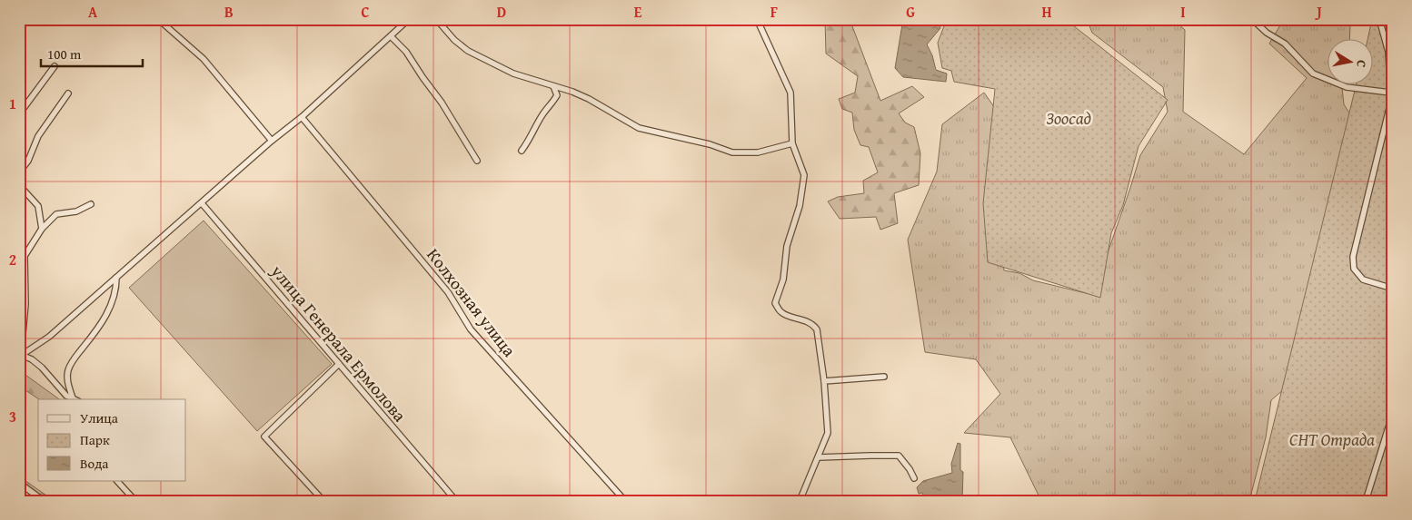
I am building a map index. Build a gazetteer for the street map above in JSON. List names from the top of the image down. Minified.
{"streets":{"street":["Колхозная улица","улица Генерала Ермолова"]},"parks":["Зоосад","СНТ Отрада"],"legend":["Улица","Парк","Вода"],"scale_bar":"100 m","north":"right","grid":{"columns":["A","B","C","D","E","F","G","H","I","J"],"rows":["1","2","3"]}}
